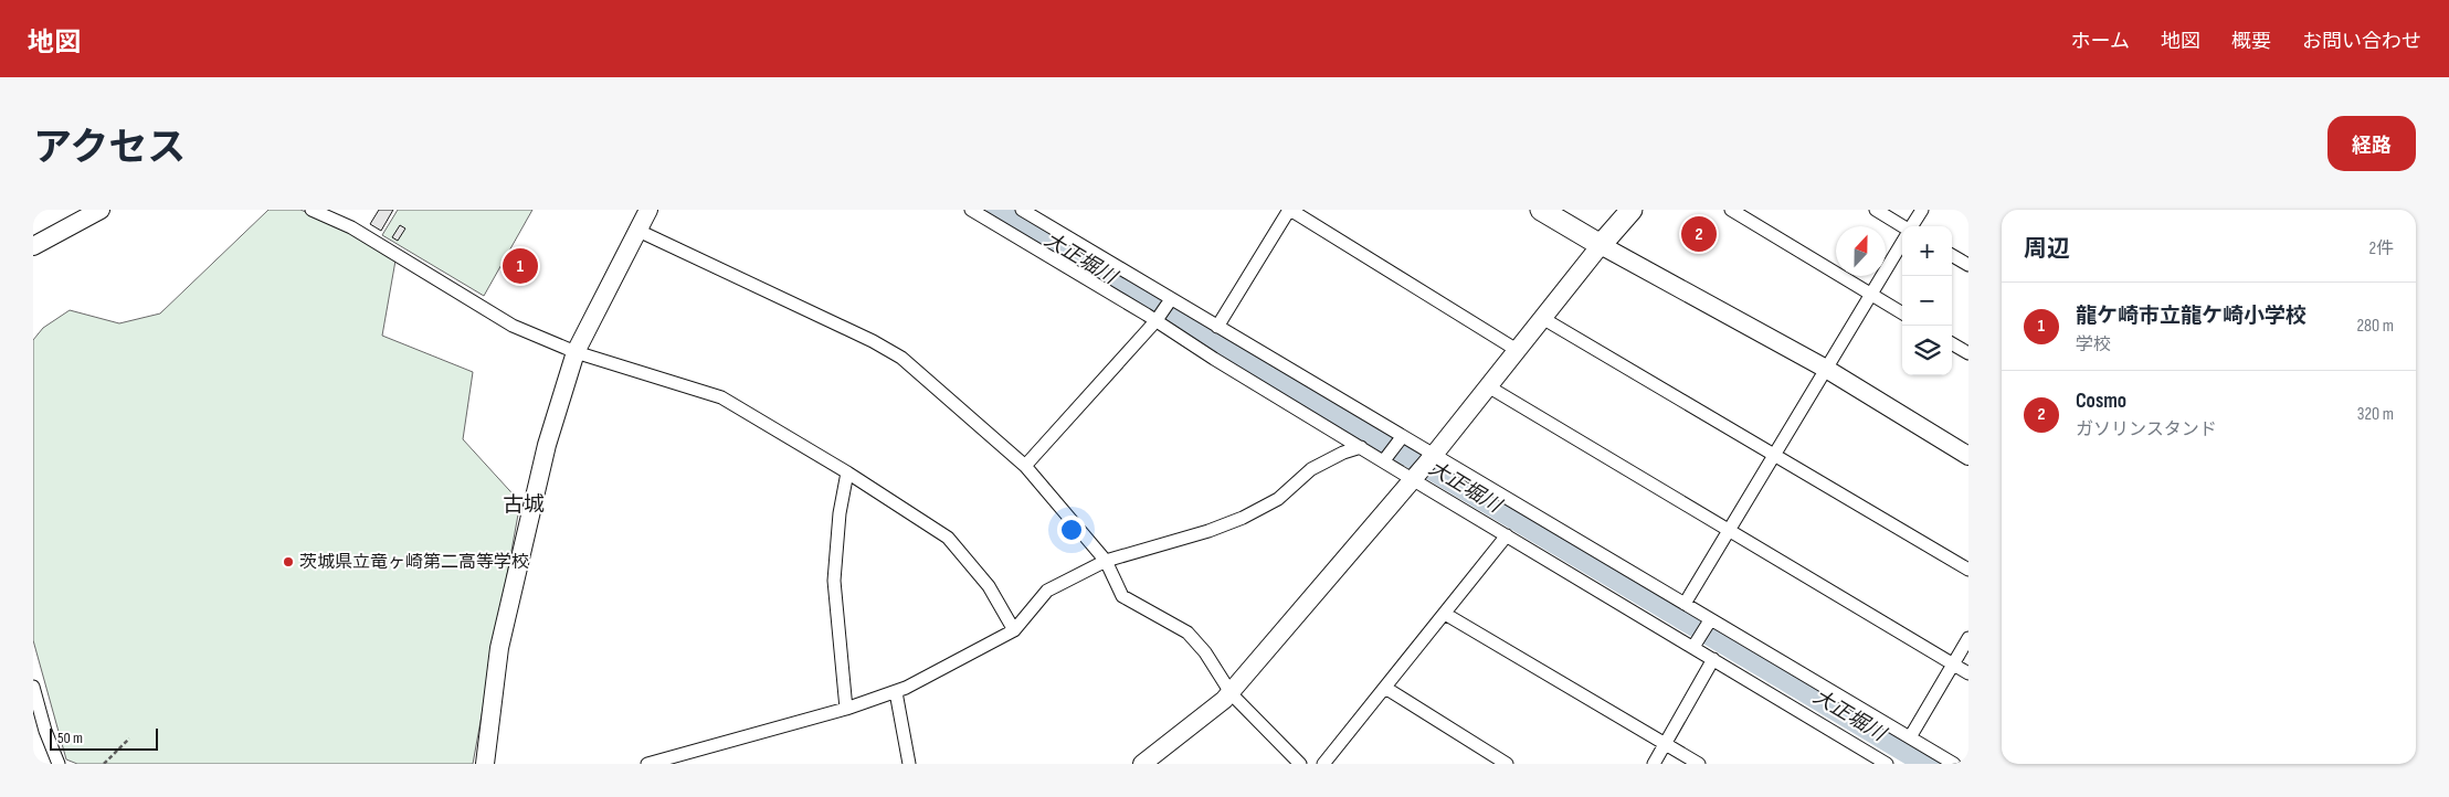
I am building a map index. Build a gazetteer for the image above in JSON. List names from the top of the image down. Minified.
{"districts":["古城"],"water":["大正堀川"],"places":["茨城県立竜ヶ崎第二高等学校"],"scale_bar":"50 m","north":"top","page":{"header":"地図","nav":["ホーム","地図","概要","お問い合わせ"],"title":"アクセス","buttons":"経路","heading":["周辺","2件"],"pins":["2","1"],"map_buttons":["+","−"],"list":[{"mark":"1","name":"龍ケ崎市立龍ケ崎小学校","note":"学校","value":"280 m"},{"mark":"2","name":"Cosmo","note":"ガソリンスタンド","value":"320 m"}],"scale":"50 m"}}
